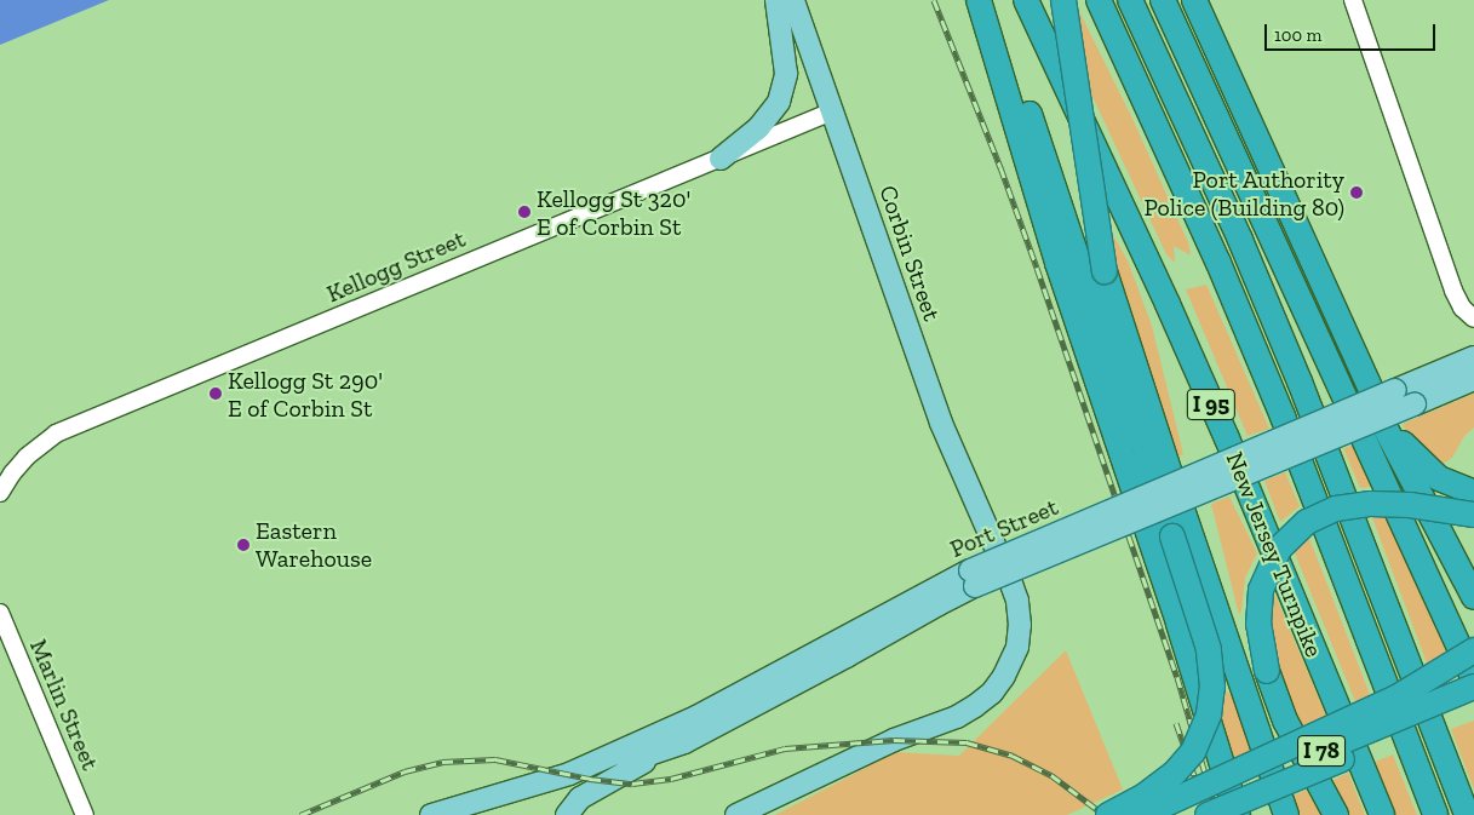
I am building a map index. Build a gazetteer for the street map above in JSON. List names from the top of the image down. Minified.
{"streets":{"highway":["I 95","New Jersey Turnpike","I 78"],"main road":["Corbin Street","Port Street"],"street":["Kellogg Street","Marlin Street"]},"crossings":[["Corbin Street","Kellogg Street"]],"places":["Port Authority Police (Building 80)","Kellogg St 320' E of Corbin St","Kellogg St 290' E of Corbin St","Eastern Warehouse"],"scale_bar":"100 m"}
